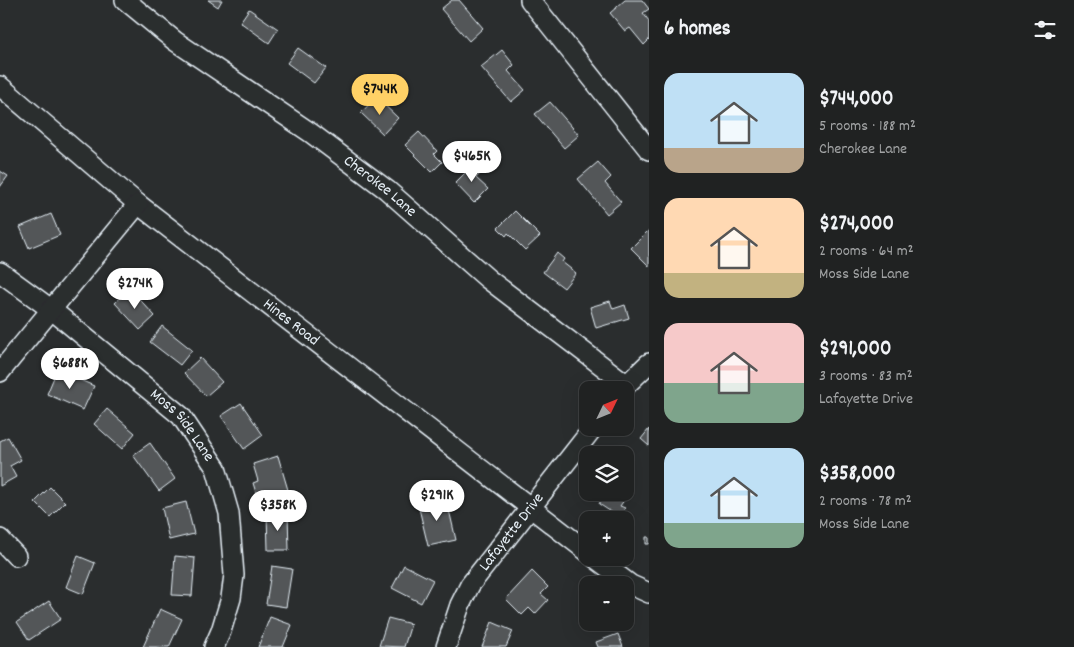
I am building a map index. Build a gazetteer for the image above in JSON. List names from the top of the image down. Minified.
{"streets":{"street":["Cherokee Lane","Hines Road","Moss Side Lane","Lafayette Drive"]},"crossings":[["Hines Road","Lafayette Drive"]],"north":"top right","page":{"heading":"6 homes","list":[{"name":"$744,000","note":"5 rooms · 188 m² · Cherokee Lane"},{"name":"$274,000","note":"2 rooms · 64 m² · Moss Side Lane"},{"name":"$291,000","note":"3 rooms · 83 m² · Lafayette Drive"},{"name":"$358,000","note":"2 rooms · 78 m² · Moss Side Lane"}],"price":["$744K","$465K","$274K","$688K","$291K","$358K"],"map_buttons":["+","−"]}}
